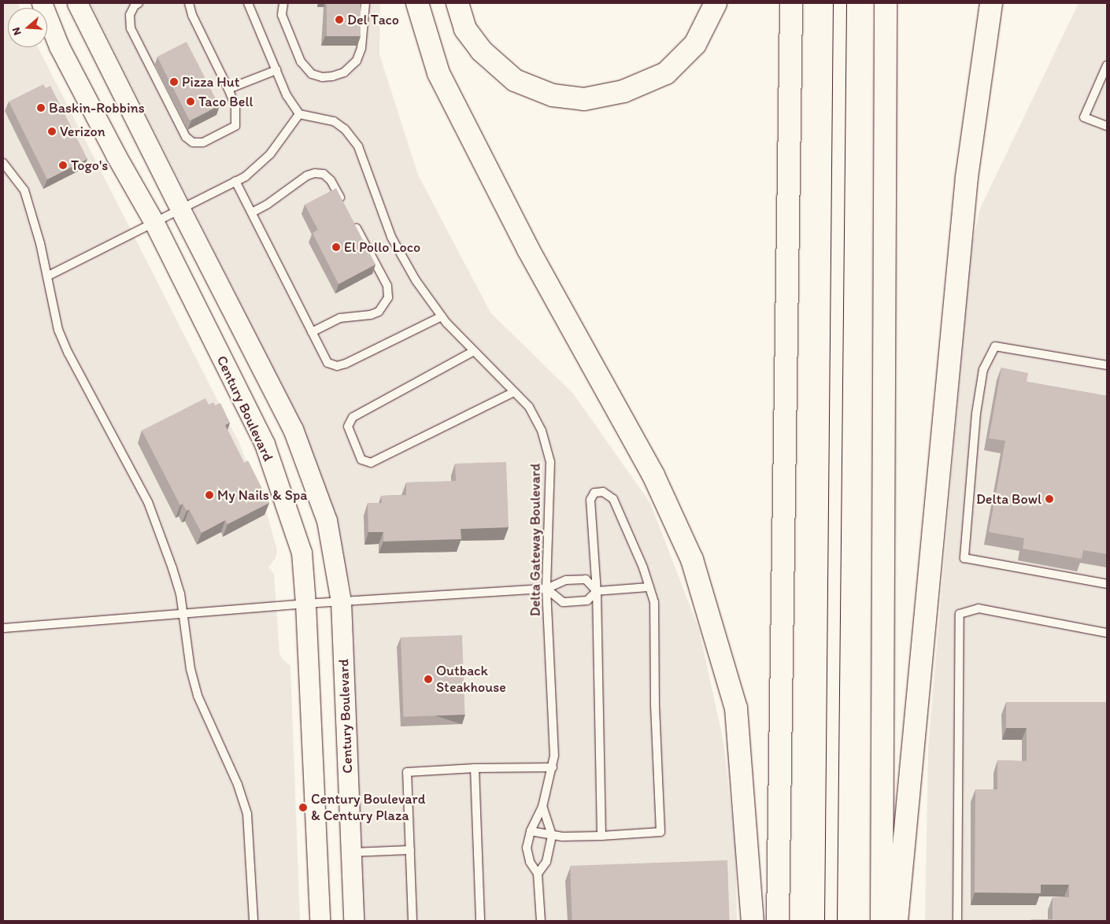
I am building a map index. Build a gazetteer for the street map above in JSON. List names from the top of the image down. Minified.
{"streets":{"street":["Century Boulevard"],"lane":["Delta Gateway Boulevard"]},"places":["Del Taco","Pizza Hut","Taco Bell","Baskin-Robbins","Verizon","Togo's","El Pollo Loco","My Nails & Spa","Delta Bowl","Outback Steakhouse","Century Boulevard & Century Plaza"],"north":"left"}
